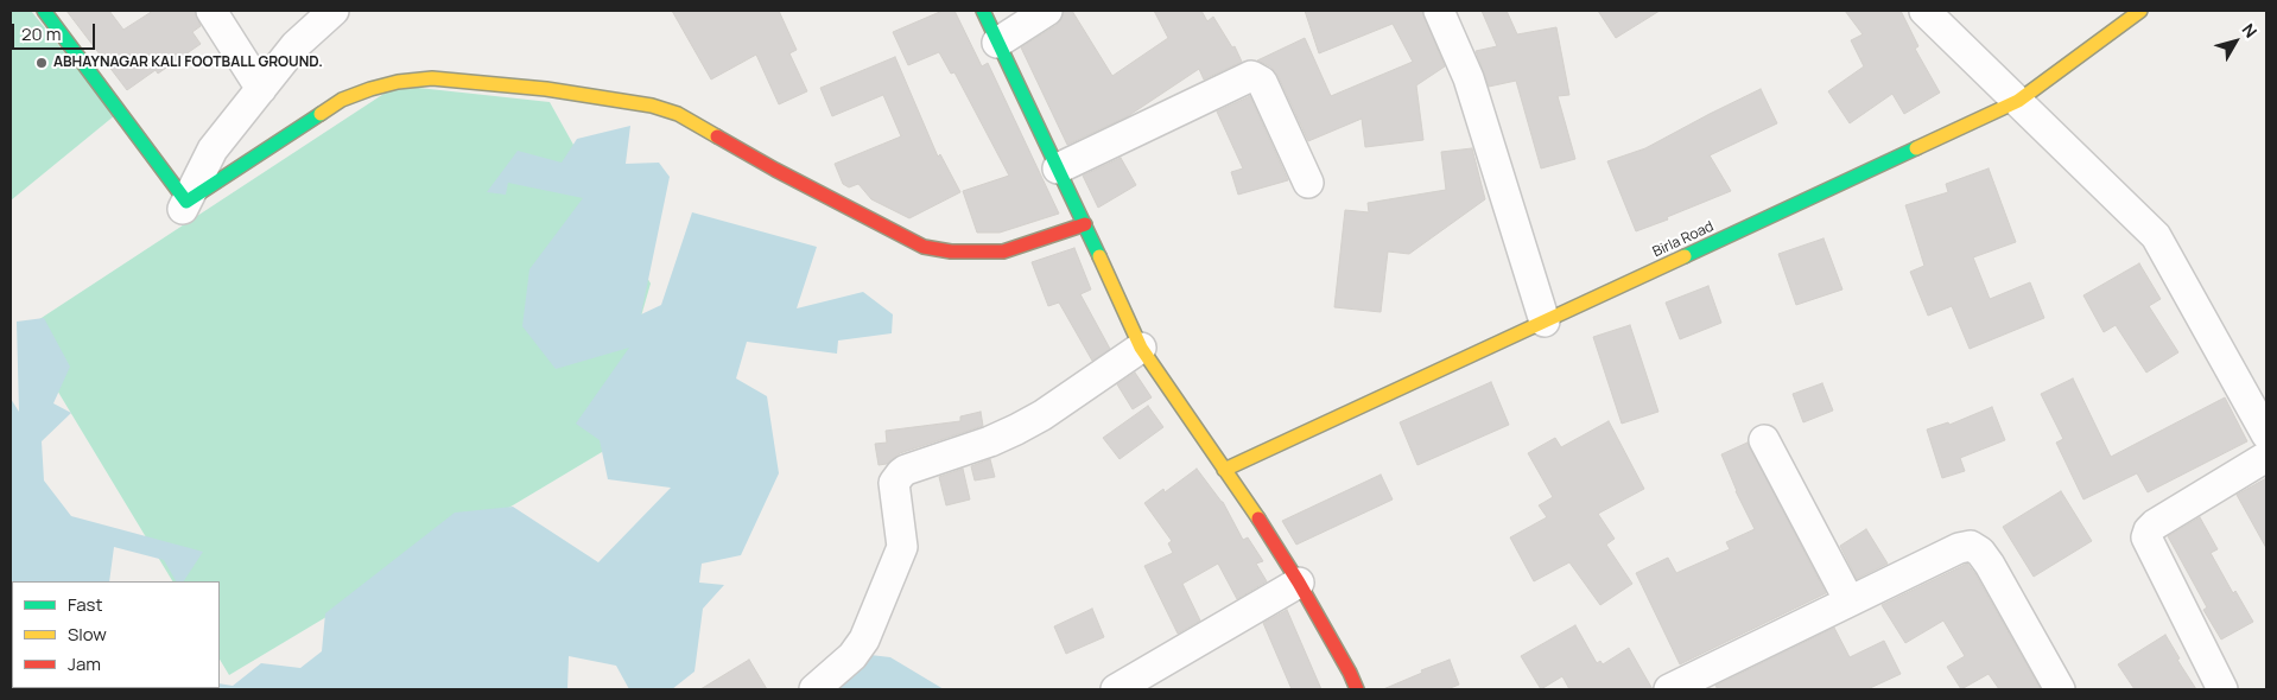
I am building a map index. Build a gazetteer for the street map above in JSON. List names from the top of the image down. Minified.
{"streets":{"street":["Birla Road"]},"places":["ABHAYNAGAR KALI FOOTBALL GROUND."],"legend":["Fast","Slow","Jam"],"scale_bar":"20 m","north":"top right"}
